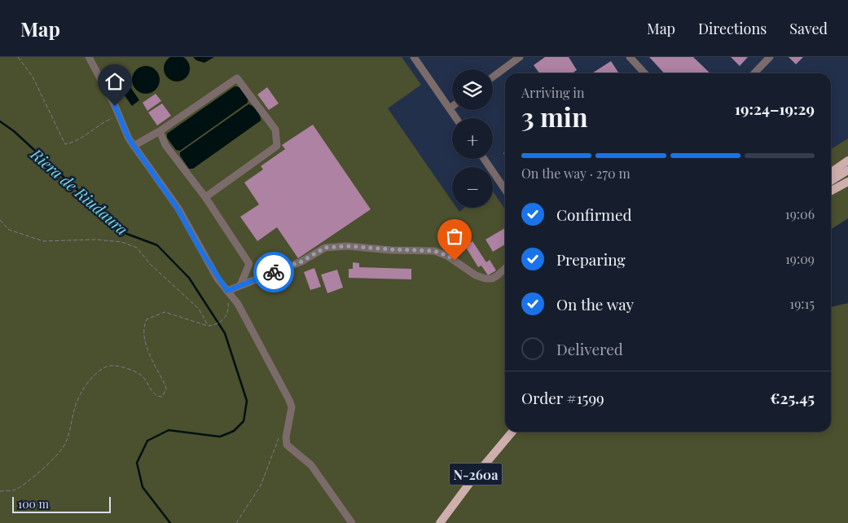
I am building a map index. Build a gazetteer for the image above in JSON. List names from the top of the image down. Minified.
{"streets":{"main road":["N-260a"]},"water":["Riera de Riudaura"],"scale_bar":"100 m","page":{"header":"Map","nav":["Map","Directions","Saved"],"map_buttons":["+","−"],"heading":["3 min","Arriving in","19:24–19:29"],"panel":["Order #1599","€25.45"],"bar":"On the way · 270 m","list":[["Confirmed","19:06"],["Preparing","19:09"],["On the way","19:15"],"Delivered"],"scale":"100 m"}}
